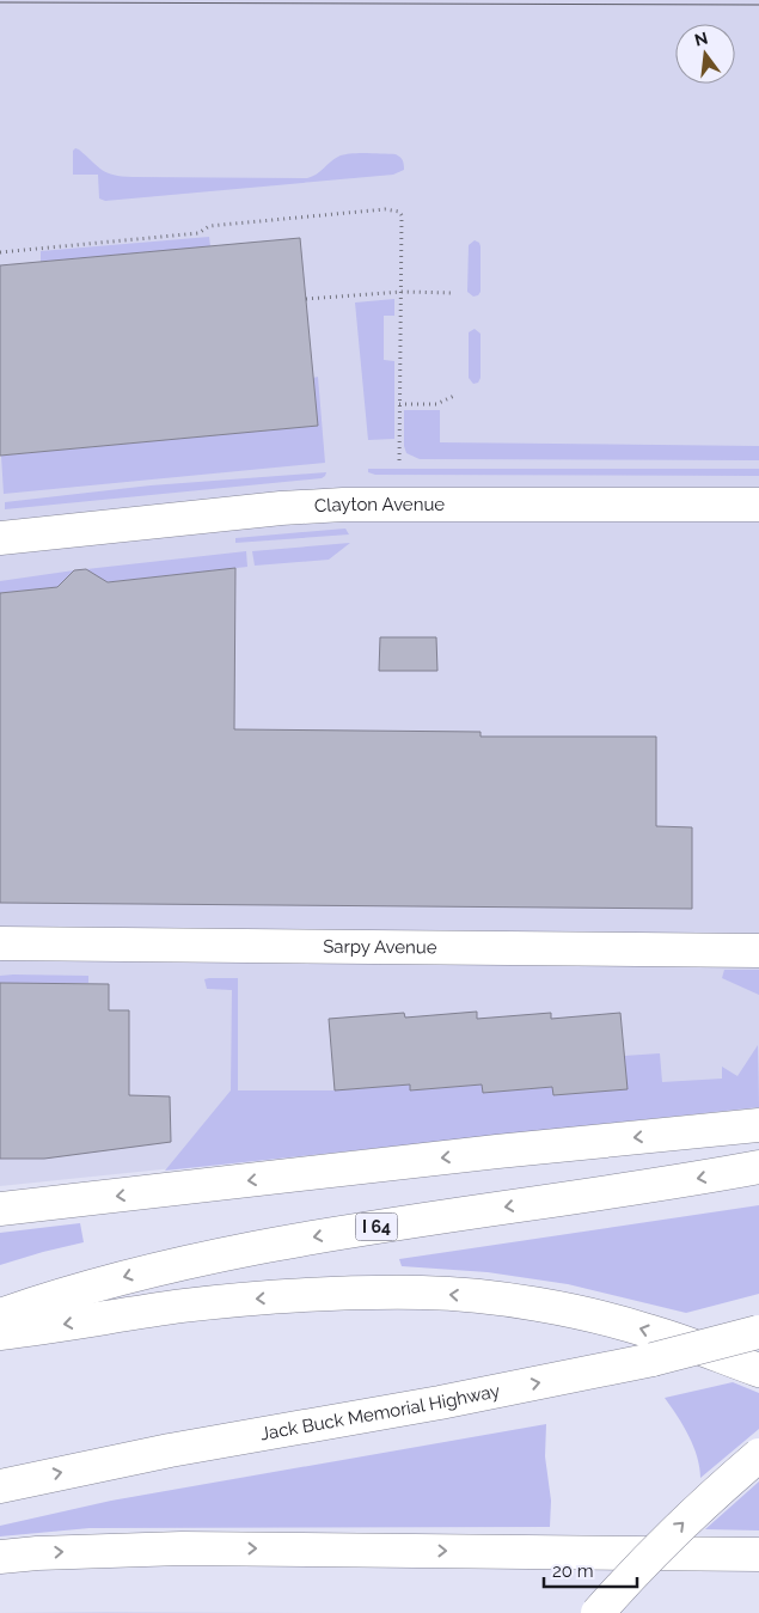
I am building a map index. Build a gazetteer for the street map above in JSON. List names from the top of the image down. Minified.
{"streets":{"main road":["Clayton Avenue","Sarpy Avenue","I 64","Jack Buck Memorial Highway"]},"scale_bar":"20 m","north":"top"}
